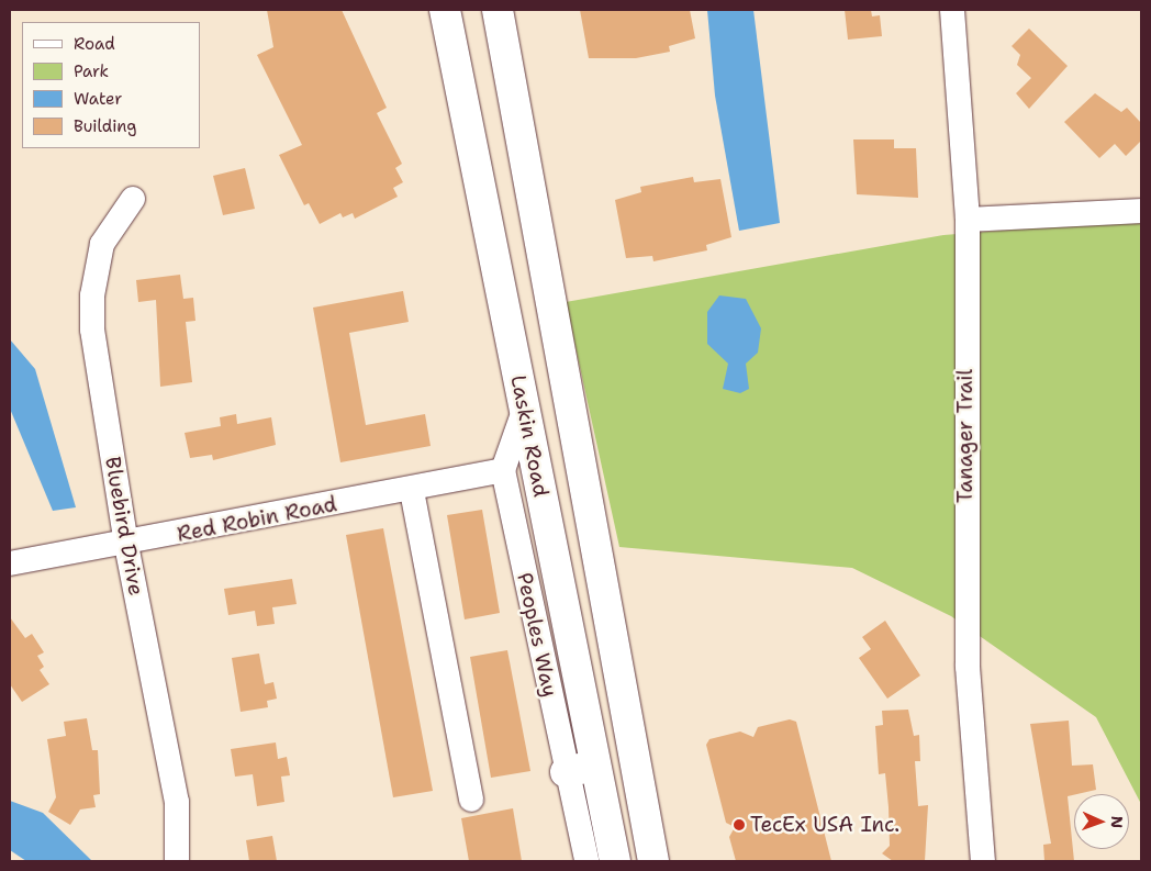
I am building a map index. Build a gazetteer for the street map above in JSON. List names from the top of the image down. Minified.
{"streets":{"main road":["Laskin Road"],"street":["Tanager Trail","Red Robin Road","Bluebird Drive","Peoples Way"]},"crossings":[["Red Robin Road","Bluebird Drive"],["Red Robin Road","Peoples Way"]],"places":["TecEx USA Inc."],"legend":["Road","Park","Water","Building"],"north":"right"}
